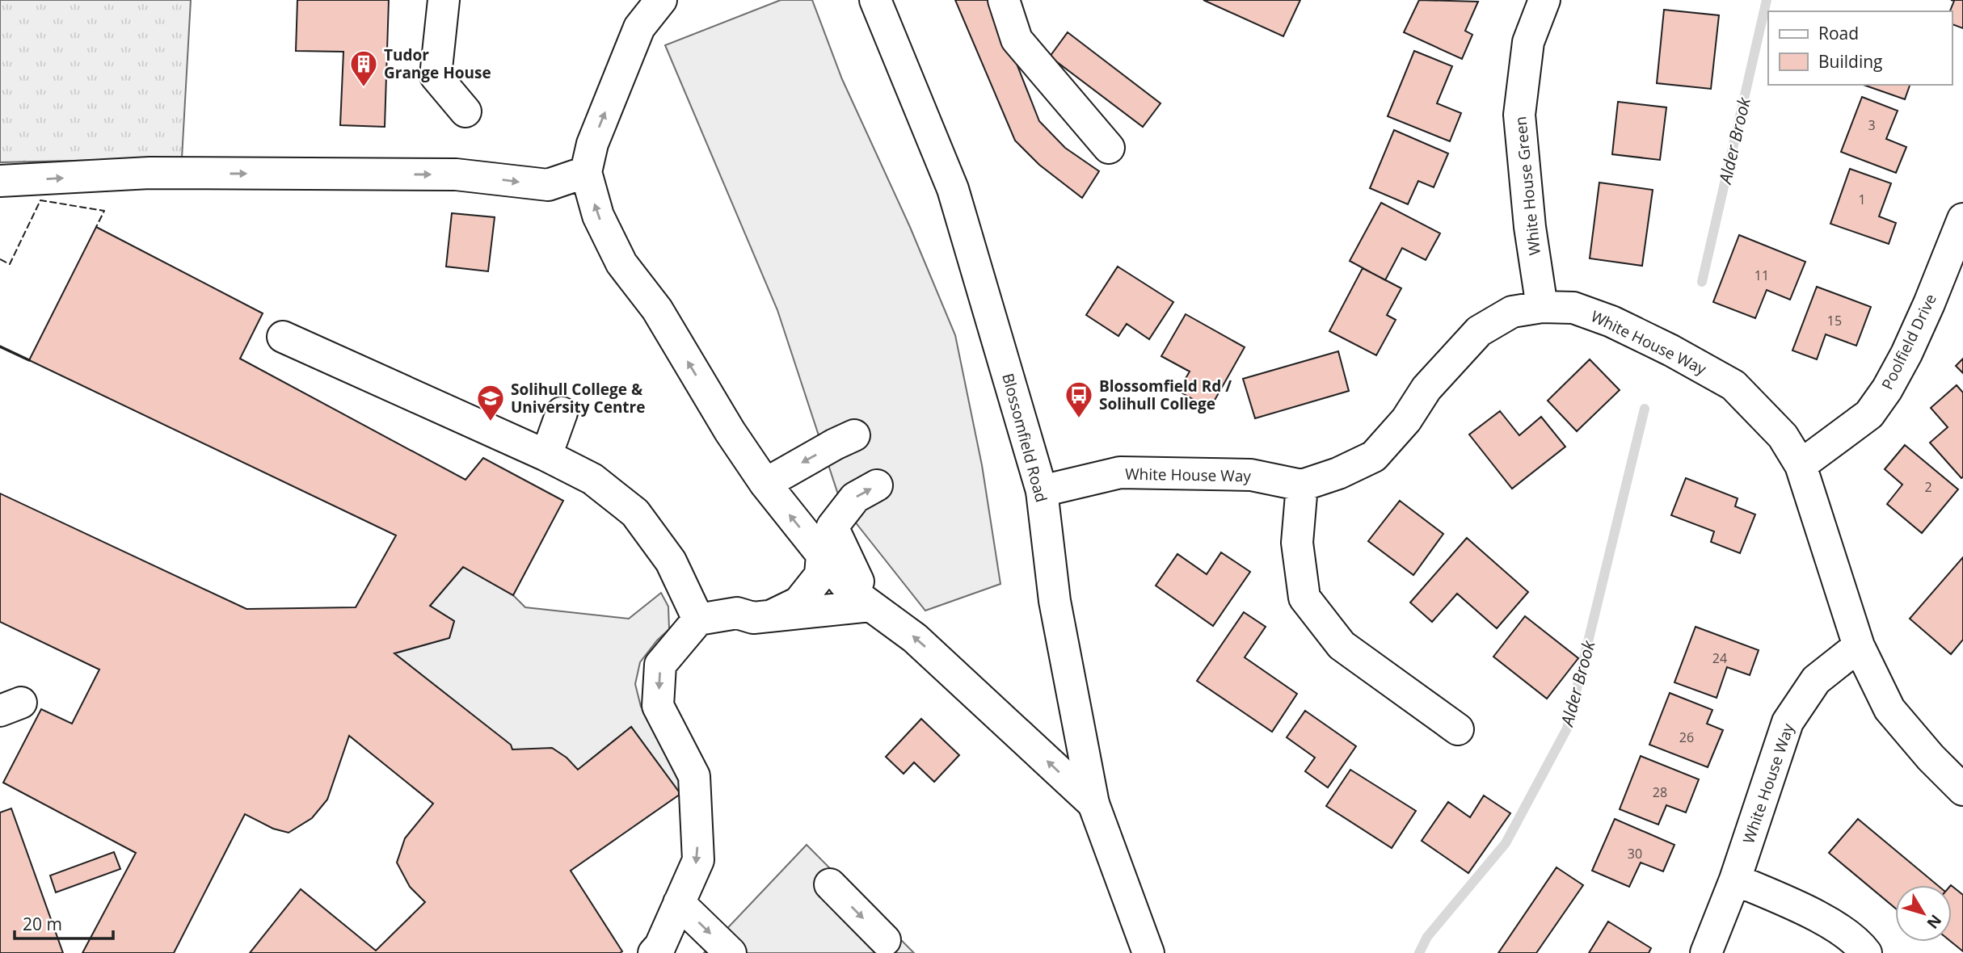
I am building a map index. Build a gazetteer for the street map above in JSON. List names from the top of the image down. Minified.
{"streets":{"street":["White House Green","Poolfield Drive","White House Way","Blossomfield Road"]},"crossings":[["White House Green","White House Way"],["Poolfield Drive","White House Way"],["White House Way","Blossomfield Road"]],"water":["Alder Brook"],"places":{"building":["Tudor Grange House"],"bus stop":["Blossomfield Rd / Solihull College"],"school or university":["Solihull College & University Centre"]},"house_numbers":["3","1","11","15","2","24","26","28","30"],"legend":["Road","Building"],"scale_bar":"20 m","north":"bottom right"}
